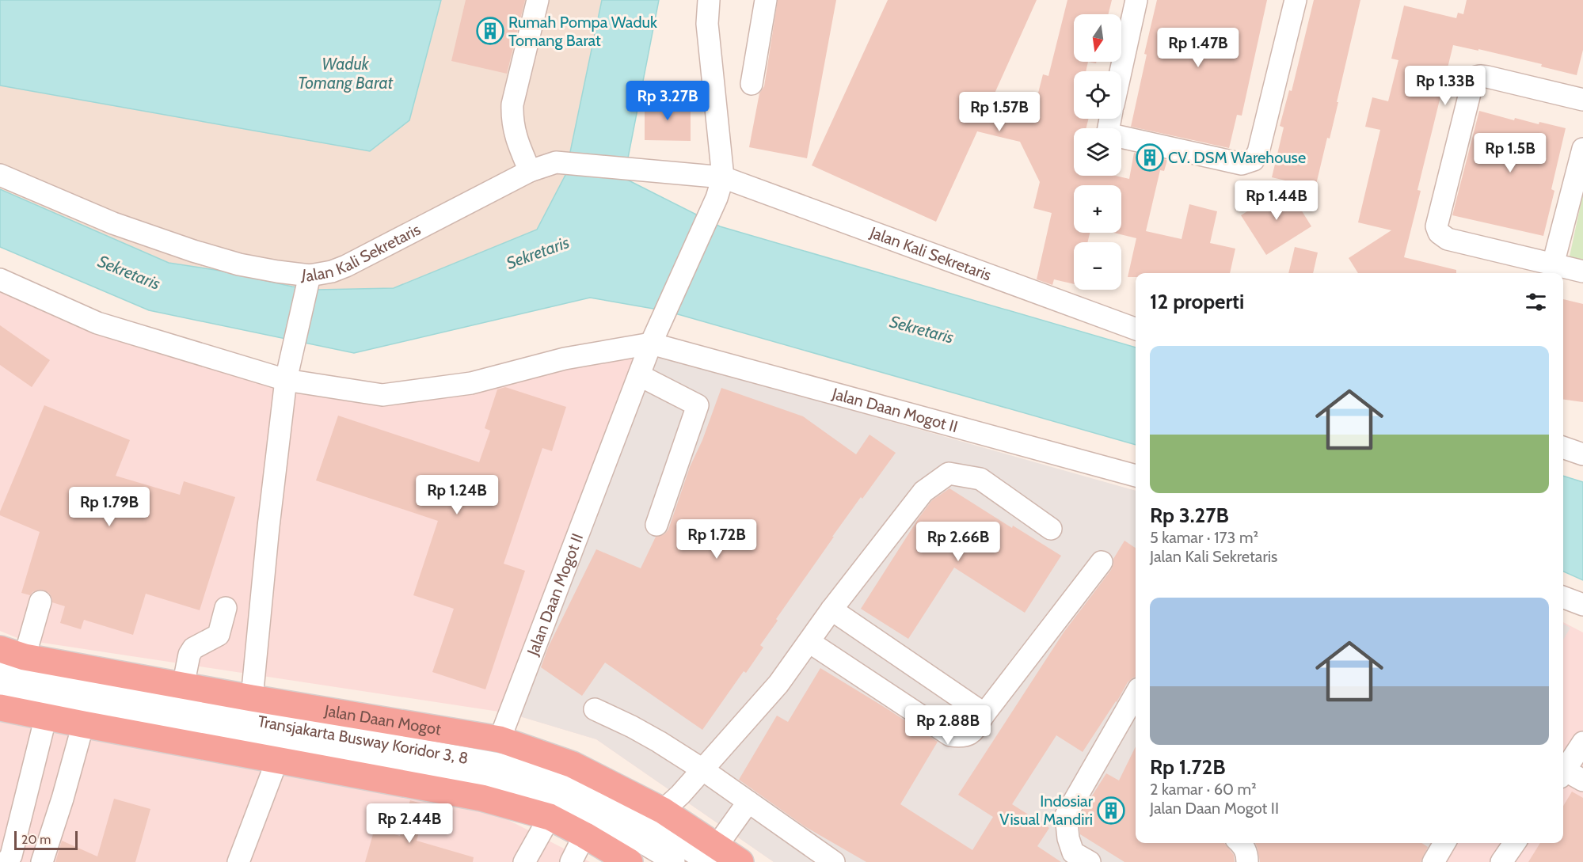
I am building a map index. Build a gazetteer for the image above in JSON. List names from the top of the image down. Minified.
{"streets":{"highway":["Jalan Daan Mogot"],"street":["Jalan Kali Sekretaris","Jalan Daan Mogot II","Transjakarta Busway Koridor 3, 8"]},"crossings":[["Jalan Kali Sekretaris","Jalan Daan Mogot II"],["Jalan Daan Mogot II","Jalan Daan Mogot"],["Jalan Daan Mogot","Transjakarta Busway Koridor 3, 8"]],"water":["Waduk Tomang Barat","Sekretaris"],"places":{"building":["Rumah Pompa Waduk Tomang Barat","CV. DSM Warehouse","Indosiar Visual Mandiri"]},"scale_bar":"20 m","north":"bottom","page":{"map_buttons":["+","−"],"price":["Rp 1.47B","Rp 1.33B","Rp 3.27B","Rp 1.57B","Rp 1.5B","Rp 1.44B","Rp 1.24B","Rp 1.79B","Rp 1.72B","Rp 2.66B","Rp 2.88B","Rp 2.44B"],"heading":"12 properti","list":[{"name":"Rp 3.27B","note":"5 kamar · 173 m² · Jalan Kali Sekretaris"},{"name":"Rp 1.72B","note":"2 kamar · 60 m² · Jalan Daan Mogot II"}],"scale":"20 m"}}
